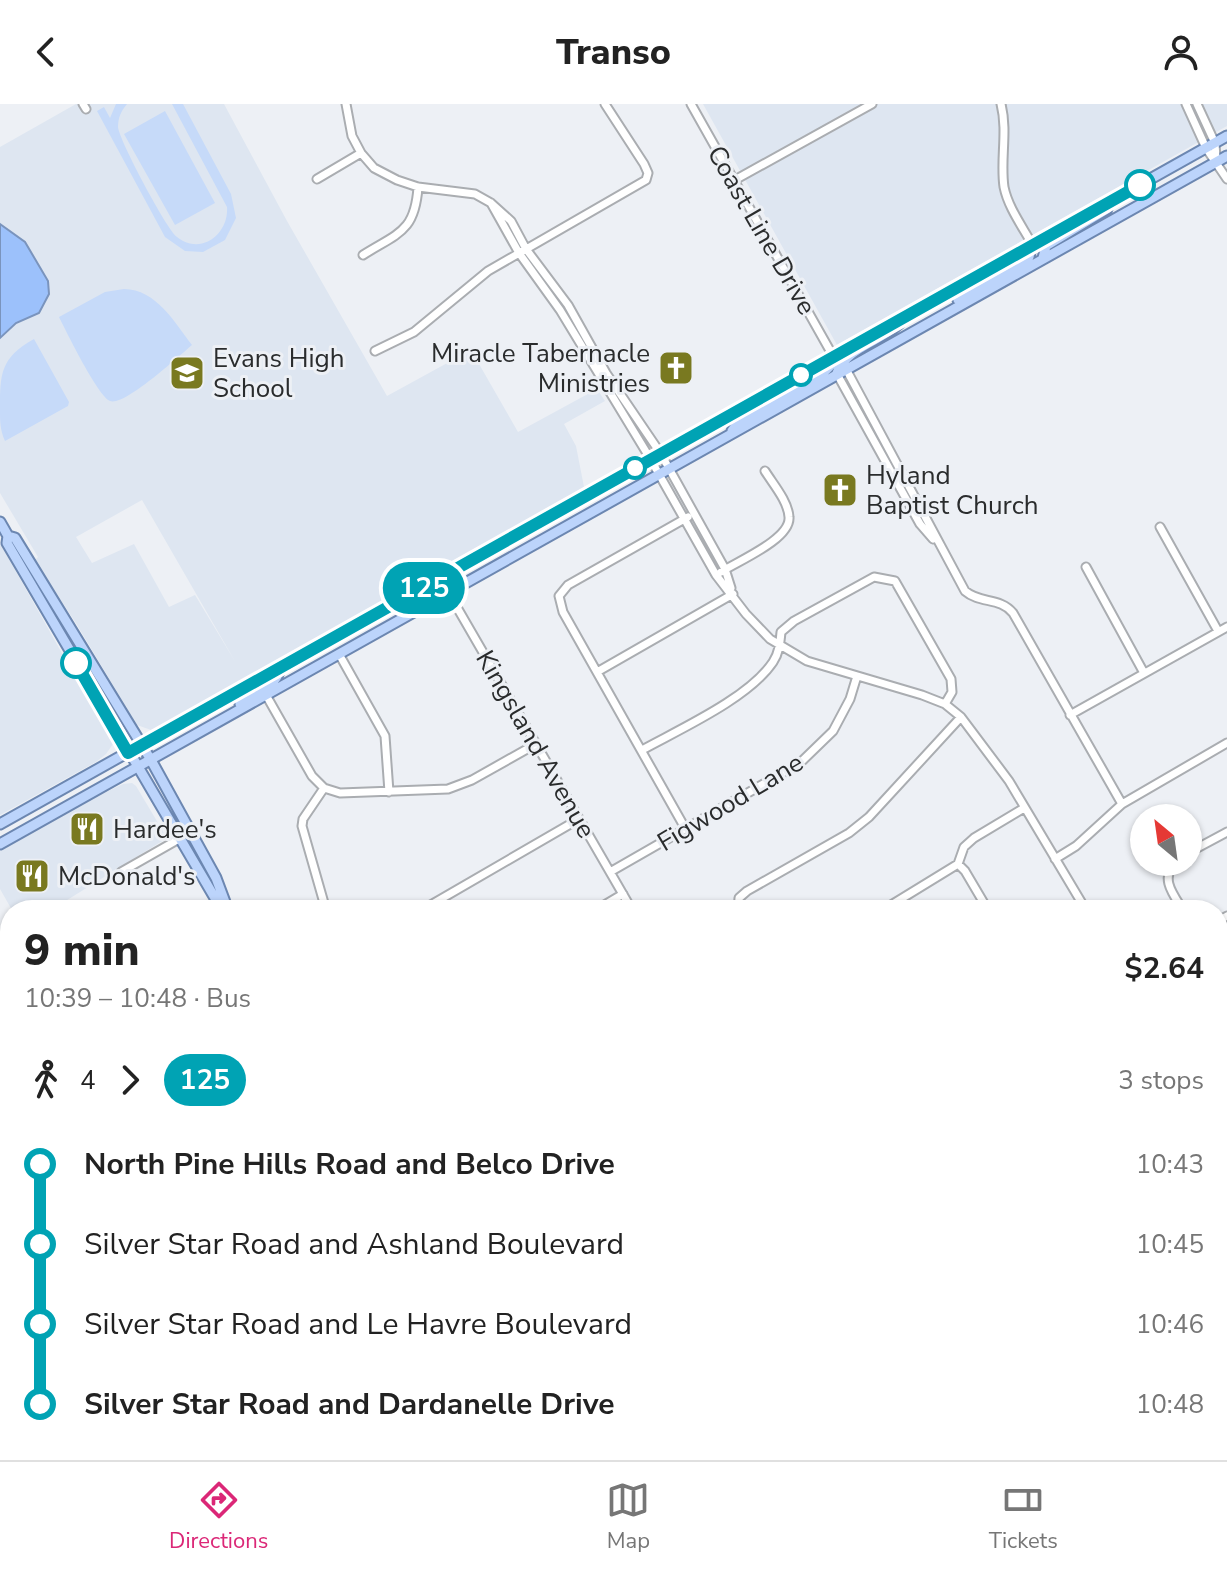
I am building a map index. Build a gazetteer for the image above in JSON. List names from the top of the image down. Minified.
{"streets":{"street":["Coast Line Drive","Kingsland Avenue","Figwood Lane"]},"crossings":[["Kingsland Avenue","Figwood Lane"]],"places":{"church":["Miracle Tabernacle Ministries","Hyland Baptist Church"],"school or university":["Evans High School"],"restaurant":["Hardee's","McDonald's"]},"lines":["bus line 125"],"north":"top left","page":{"header":"Transo","on_map":"125","heading":["9 min","10:39 – 10:48 · Bus","$2.64"],"legs":["4","125","3 stops"],"list":[{"name":"North Pine Hills Road and Belco Drive","value":"10:43"},{"name":"Silver Star Road and Ashland Boulevard","value":"10:45"},{"name":"Silver Star Road and Le Havre Boulevard","value":"10:46"},{"name":"Silver Star Road and Dardanelle Drive","value":"10:48"}],"tabs":["Directions","Map","Tickets"]}}
